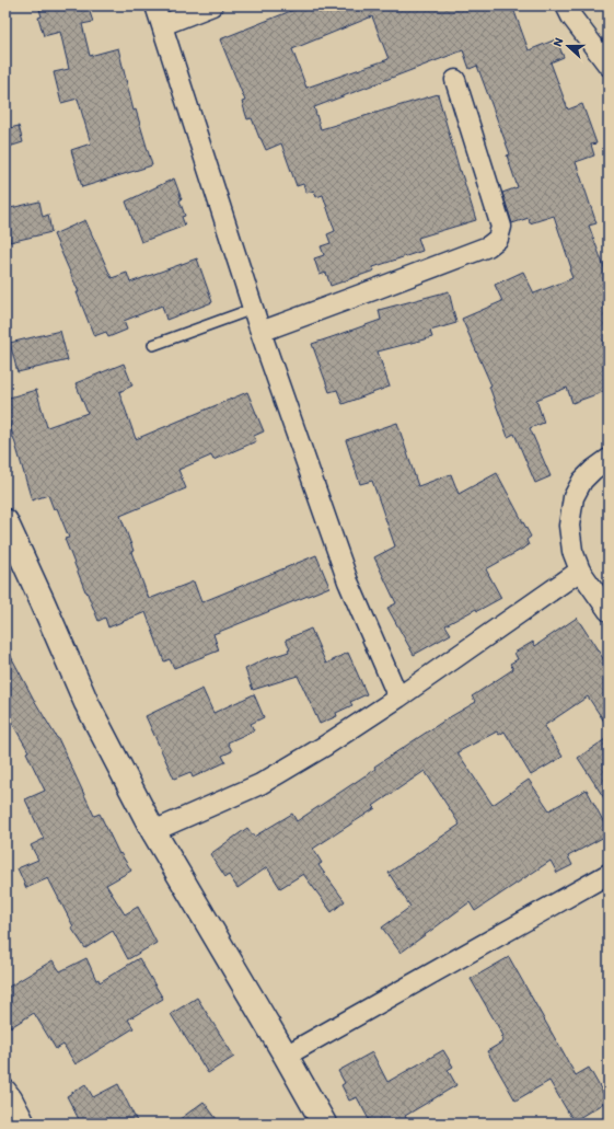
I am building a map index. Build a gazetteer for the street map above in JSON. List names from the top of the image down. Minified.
{"north":"left"}
